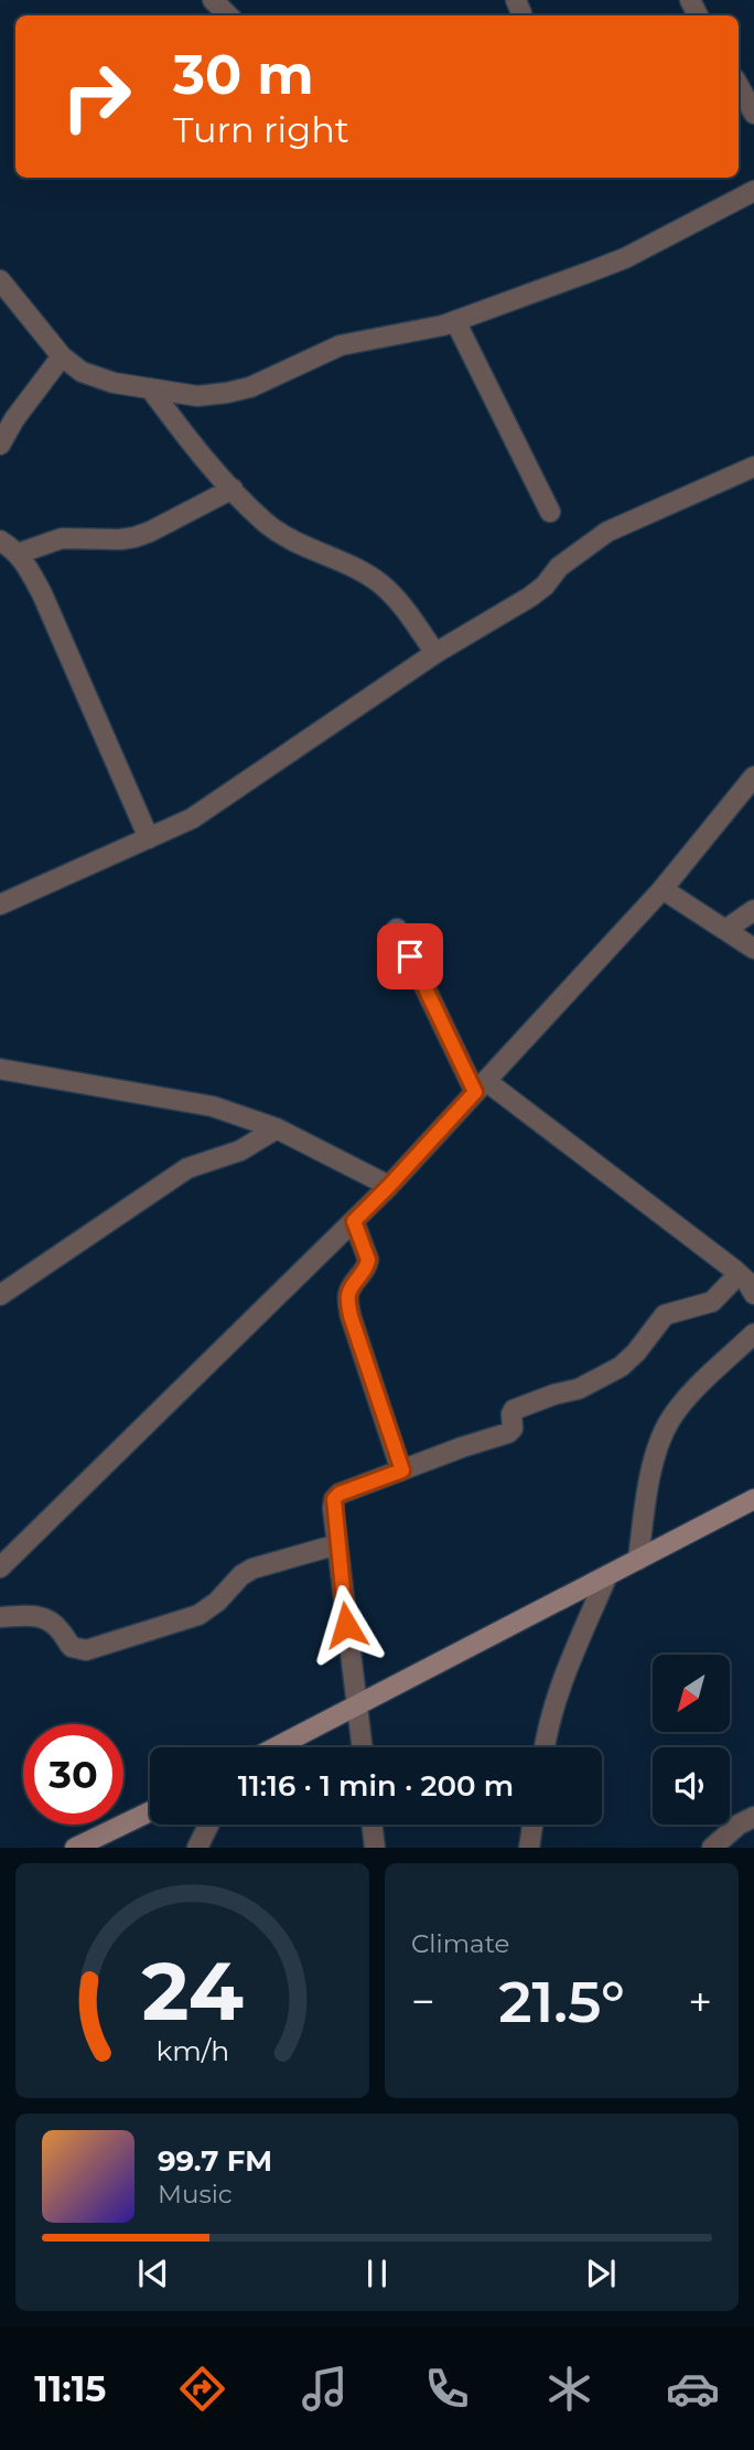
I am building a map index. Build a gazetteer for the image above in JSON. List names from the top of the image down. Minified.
{"north":"bottom left","page":{"turn":["30 m","Turn right"],"limit":"30","trip":"11:16 · 1 min · 200 m","tile":"Climate","heat":["−","21.5°","+"],"song":["99.7 FM","Music"],"tabs":"11:15","gauge":["24","km/h"]}}
